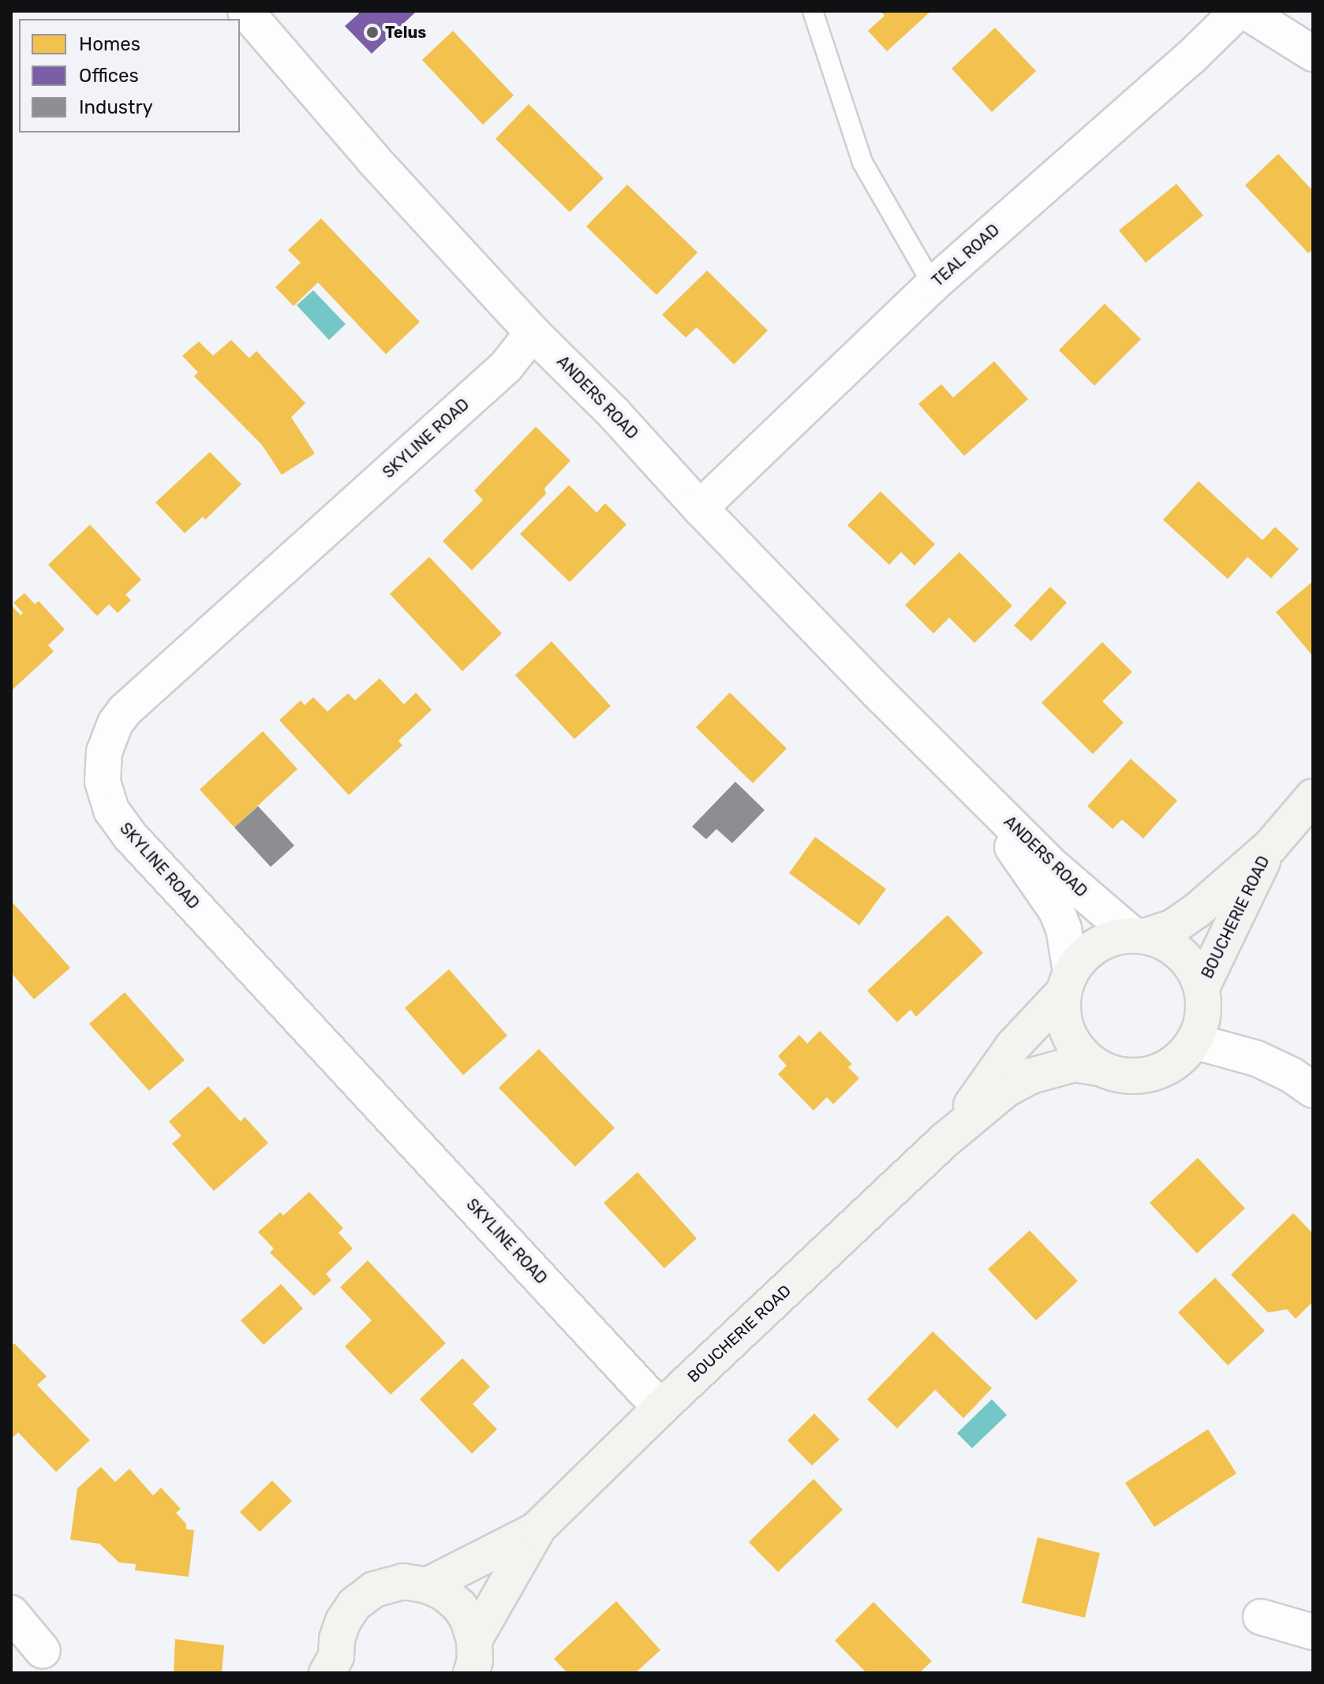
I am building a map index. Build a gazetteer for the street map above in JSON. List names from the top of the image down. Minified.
{"streets":{"main road":["BOUCHERIE ROAD"],"street":["TEAL ROAD","ANDERS ROAD","SKYLINE ROAD"]},"crossings":[["TEAL ROAD","ANDERS ROAD"],["ANDERS ROAD","SKYLINE ROAD"],["ANDERS ROAD","BOUCHERIE ROAD"],["SKYLINE ROAD","BOUCHERIE ROAD"]],"places":["Telus"],"legend":["Homes","Offices","Industry"]}
